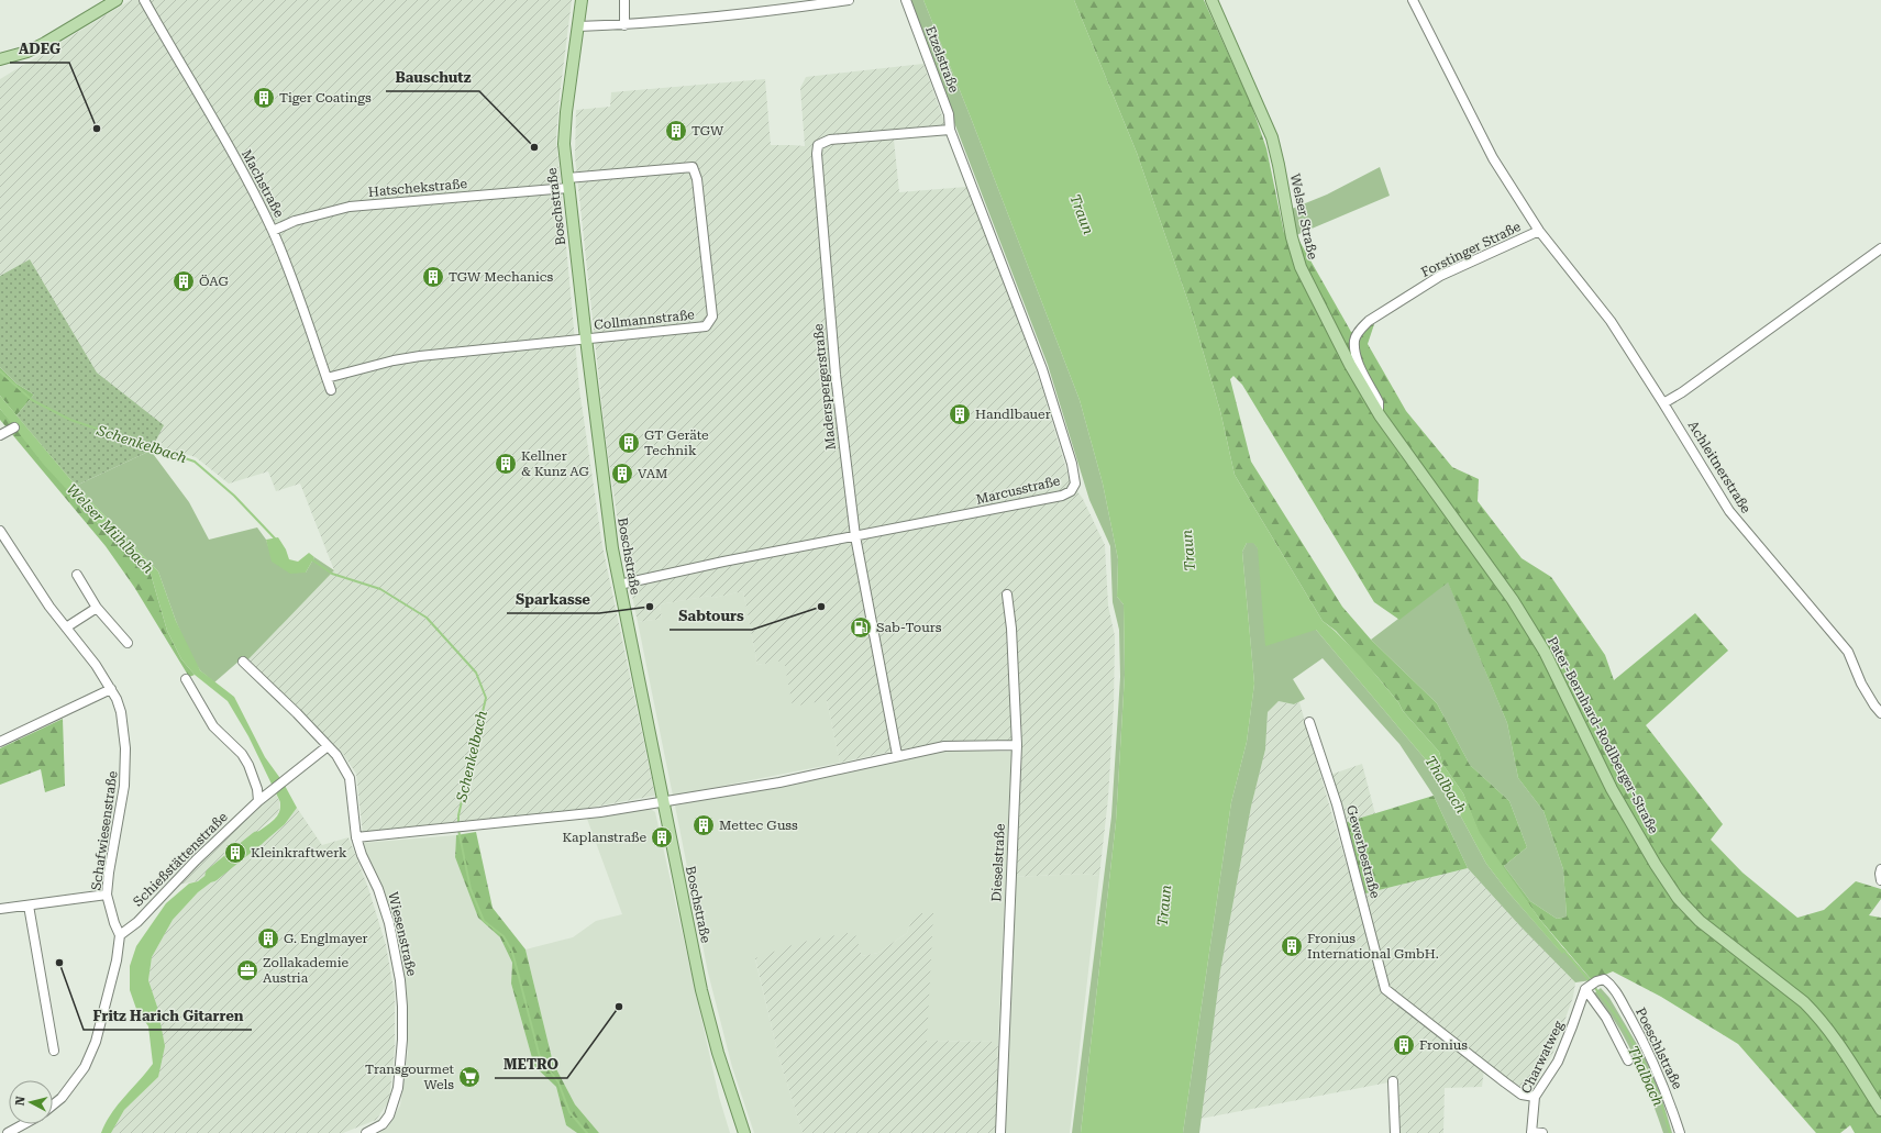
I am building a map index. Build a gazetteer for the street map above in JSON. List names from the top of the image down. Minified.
{"streets":{"main road":["Boschstraße","Welser Straße","Pater-Bernhard-Rodlberger-Straße"],"street":["Etzelstraße","Machstraße","Hatschekstraße","Forstinger Straße","Collmannstraße","Maderspergerstraße","Achleitnerstraße","Marcusstraße","Schafwiesenstraße","Gewerbestraße","Schießstättenstraße","Dieselstraße","Wiesenstraße","Poeschlstraße","Charwatweg"]},"crossings":[["Etzelstraße","Maderspergerstraße"],["Etzelstraße","Marcusstraße"],["Machstraße","Hatschekstraße"],["Machstraße","Collmannstraße"],["Hatschekstraße","Boschstraße"],["Hatschekstraße","Collmannstraße"],["Boschstraße","Collmannstraße"],["Boschstraße","Marcusstraße"],["Welser Straße","Forstinger Straße"],["Welser Straße","Pater-Bernhard-Rodlberger-Straße"],["Forstinger Straße","Achleitnerstraße"],["Maderspergerstraße","Marcusstraße"],["Schafwiesenstraße","Schießstättenstraße"],["Gewerbestraße","Charwatweg"],["Poeschlstraße","Charwatweg"]],"water":["Traun","Schenkelbach","Welser Mühlbach","Thalbach"],"places":{"building":["Tiger Coatings","TGW","TGW Mechanics","ÖAG","Handlbauer","GT Geräte Technik","Kellner & Kunz AG","VAM","Mettec Guss","Kaplanstraße","Kleinkraftwerk","G. Englmayer","Fronius International GmbH.","Fronius"],"other":["ADEG","Bauschutz","Sparkasse","Sabtours","Fritz Harich Gitarren","METRO"],"fuel station":["Sab-Tours"],"office":["Zollakademie Austria"],"supermarket":["Transgourmet Wels"]},"north":"left"}
